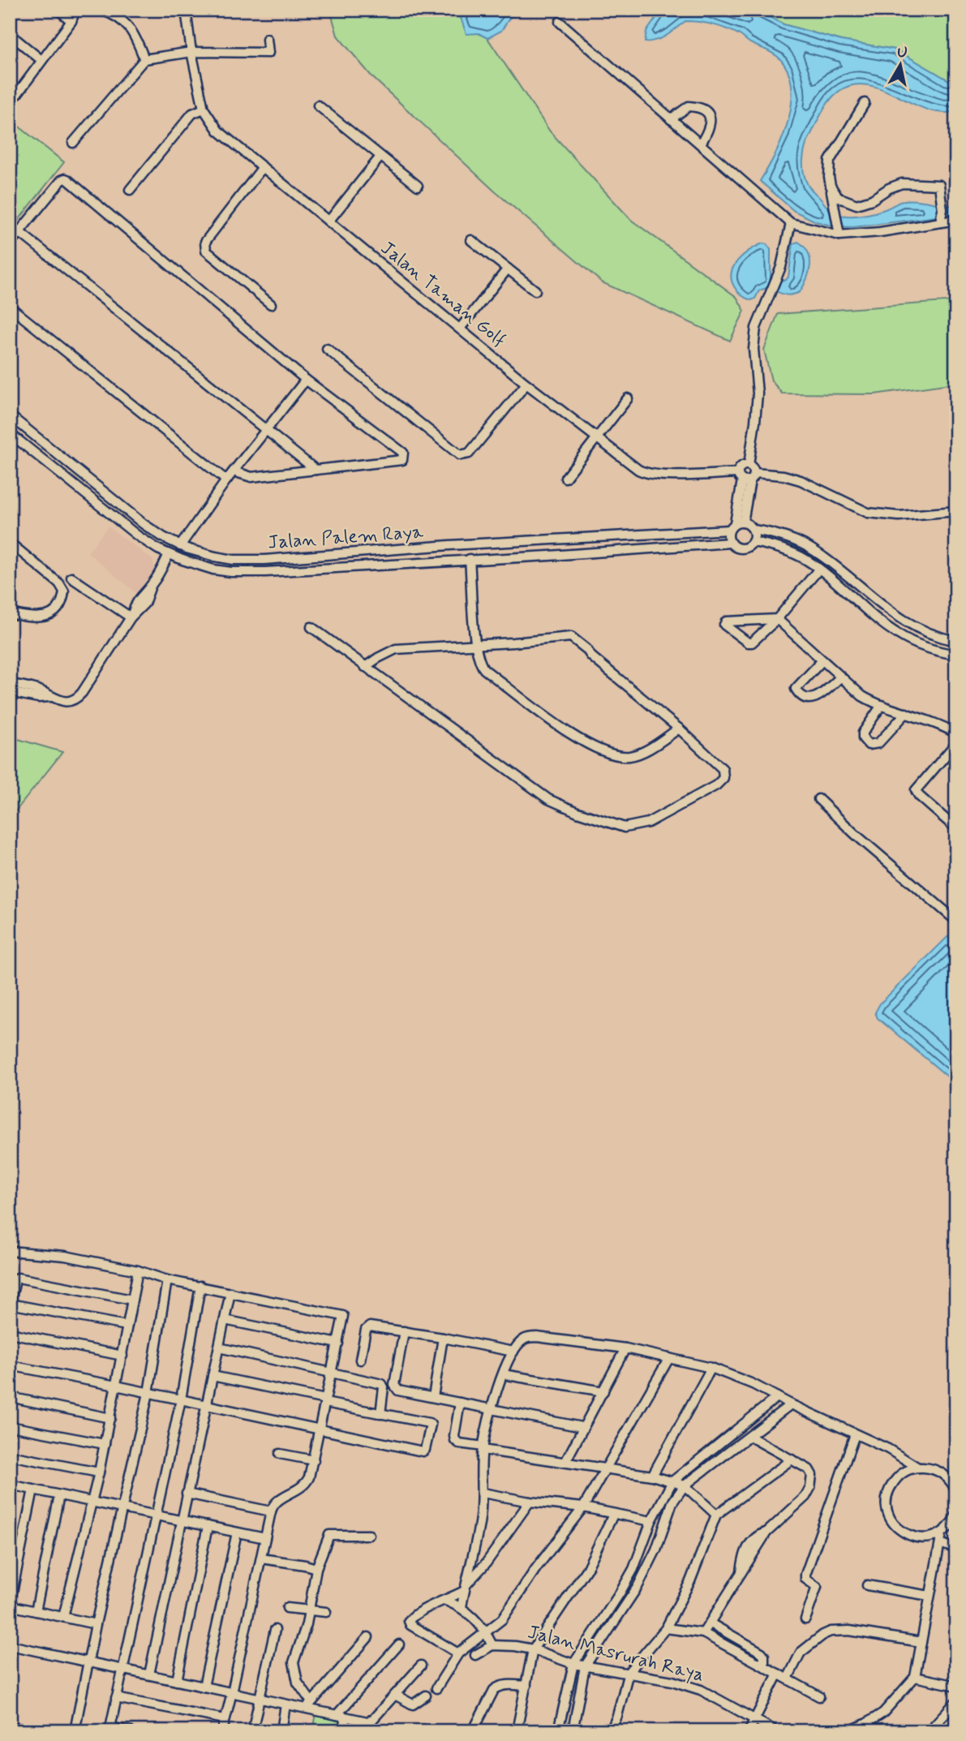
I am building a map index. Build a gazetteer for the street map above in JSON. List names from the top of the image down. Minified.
{"streets":{"street":["Jalan Taman Golf","Jalan Palem Raya","Jalan Masrurah Raya"]},"north":"top"}
